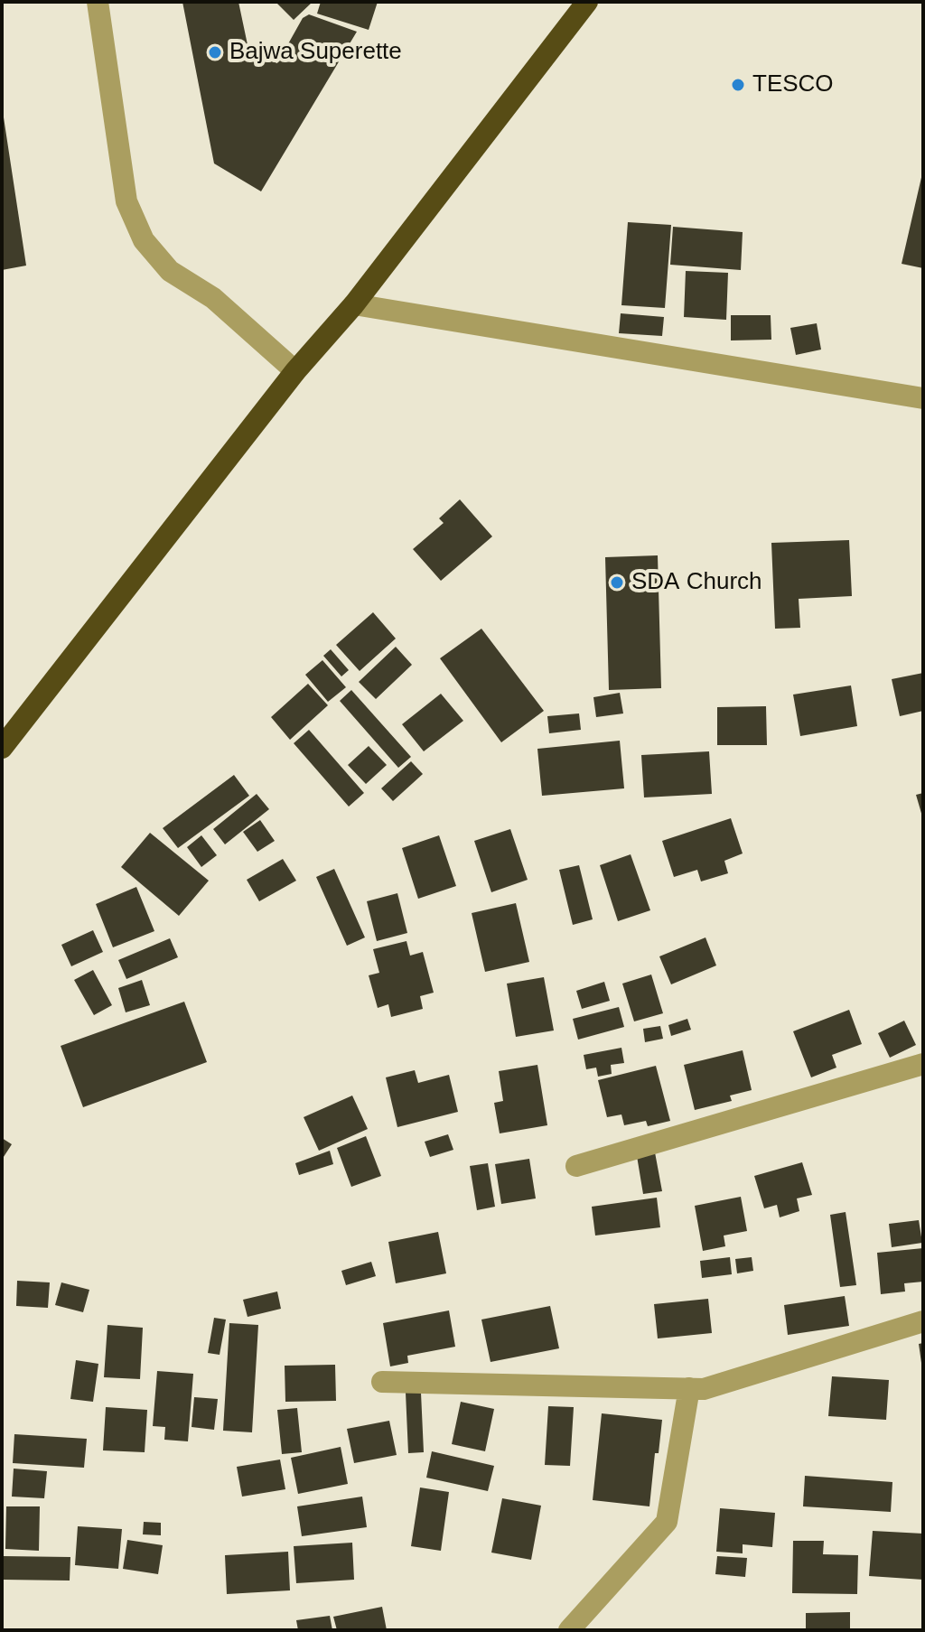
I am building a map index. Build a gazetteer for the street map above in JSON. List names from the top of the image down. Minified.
{"places":["Bajwa Superette","TESCO","SDA Church"]}
